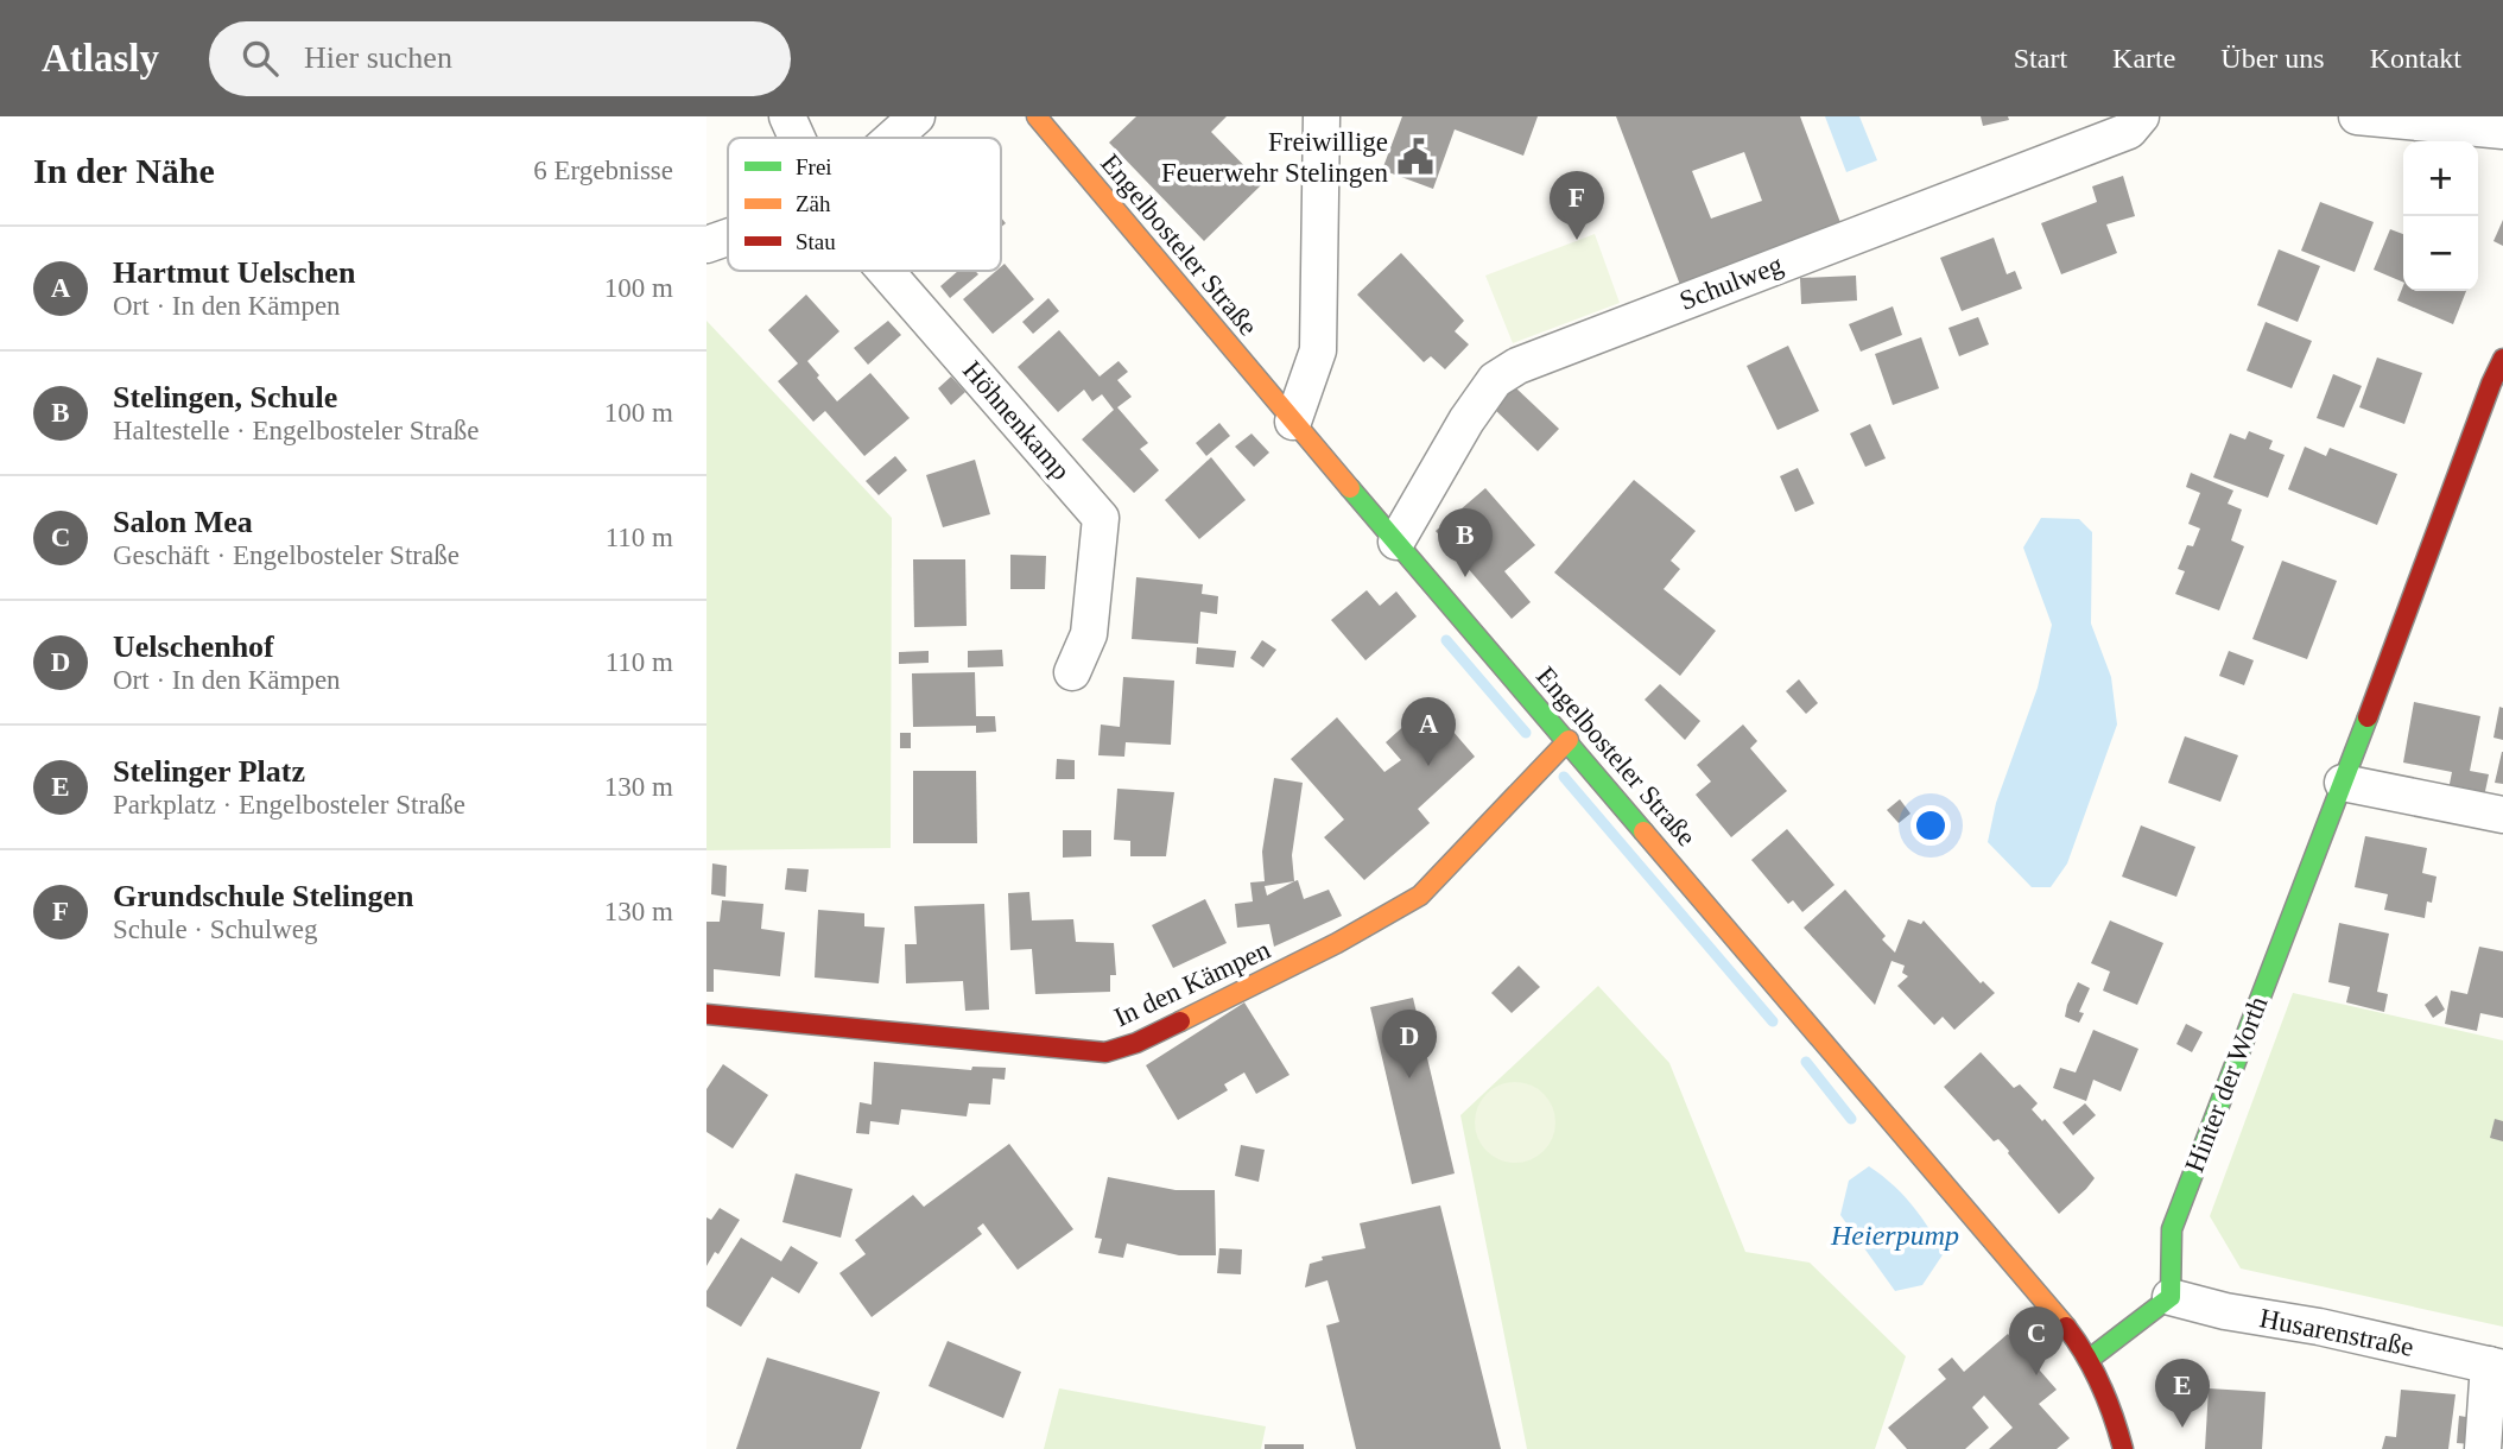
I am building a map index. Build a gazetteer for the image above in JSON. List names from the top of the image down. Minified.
{"streets":{"street":["Engelbosteler Straße","Schulweg","Höhnenkamp","In den Kämpen","Hinter der Worth","Husarenstraße"]},"crossings":[["Engelbosteler Straße","Schulweg"],["Engelbosteler Straße","In den Kämpen"],["Hinter der Worth","Husarenstraße"]],"water":["Heierpump"],"places":{"public building":["Freiwillige Feuerwehr Stelingen"]},"legend":["Frei","Zäh","Stau"],"page":{"header":"Atlasly","search":"Hier suchen","nav":["Start","Karte","Über uns","Kontakt"],"heading":["In der Nähe","6 Ergebnisse"],"map_buttons":["+","−"],"pins":["F","B","A","D","C","E"],"list":[{"mark":"A","name":"Hartmut Uelschen","note":"Ort · In den Kämpen","value":"100 m"},{"mark":"B","name":"Stelingen, Schule","note":"Haltestelle · Engelbosteler Straße","value":"100 m"},{"mark":"C","name":"Salon Mea","note":"Geschäft · Engelbosteler Straße","value":"110 m"},{"mark":"D","name":"Uelschenhof","note":"Ort · In den Kämpen","value":"110 m"},{"mark":"E","name":"Stelinger Platz","note":"Parkplatz · Engelbosteler Straße","value":"130 m"},{"mark":"F","name":"Grundschule Stelingen","note":"Schule · Schulweg","value":"130 m"}]}}
